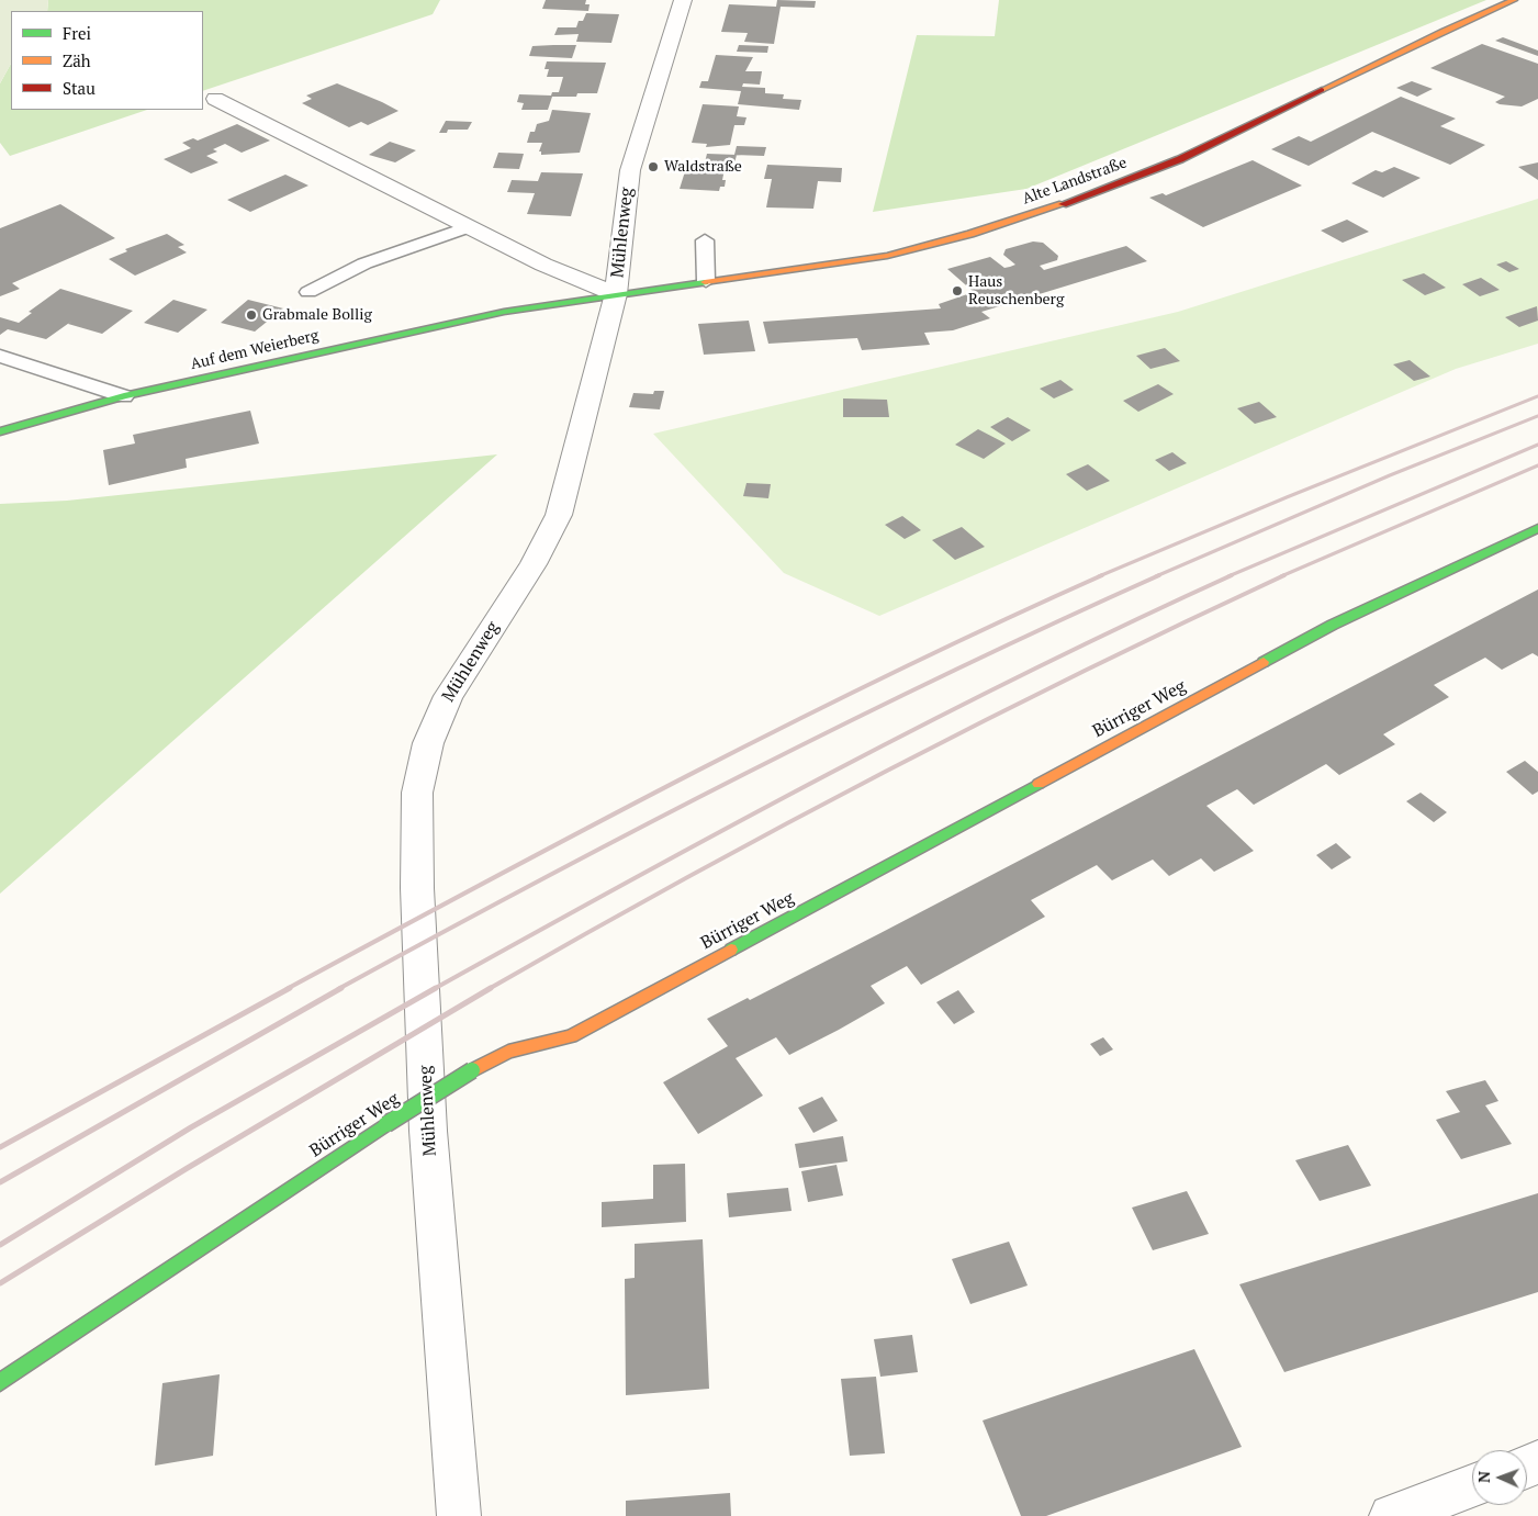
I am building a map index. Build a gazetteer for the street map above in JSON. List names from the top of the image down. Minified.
{"streets":{"street":["Alte Landstraße","Mühlenweg","Auf dem Weierberg","Bürriger Weg"]},"crossings":[["Alte Landstraße","Mühlenweg"],["Alte Landstraße","Auf dem Weierberg"],["Mühlenweg","Auf dem Weierberg"]],"places":["Waldstraße","Haus Reuschenberg","Grabmale Bollig"],"legend":["Frei","Zäh","Stau"],"north":"left"}
